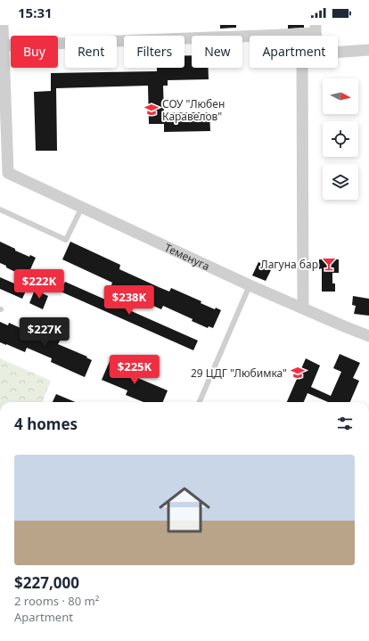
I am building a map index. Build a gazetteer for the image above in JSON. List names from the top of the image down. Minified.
{"streets":{"street":["Теменуга"]},"places":{"school or university":["СОУ \"Любен Каравелов\"","29 ЦДГ \"Любимка\""],"bar":["Лагуна бар"]},"north":"right","page":{"status":"15:31","chip":["Buy","Rent","Filters","New","Apartment"],"price":["$222K","$238K","$227K","$225K"],"heading":"4 homes","list":[{"name":"$227,000","note":"2 rooms · 80 m² · Apartment"}]}}
